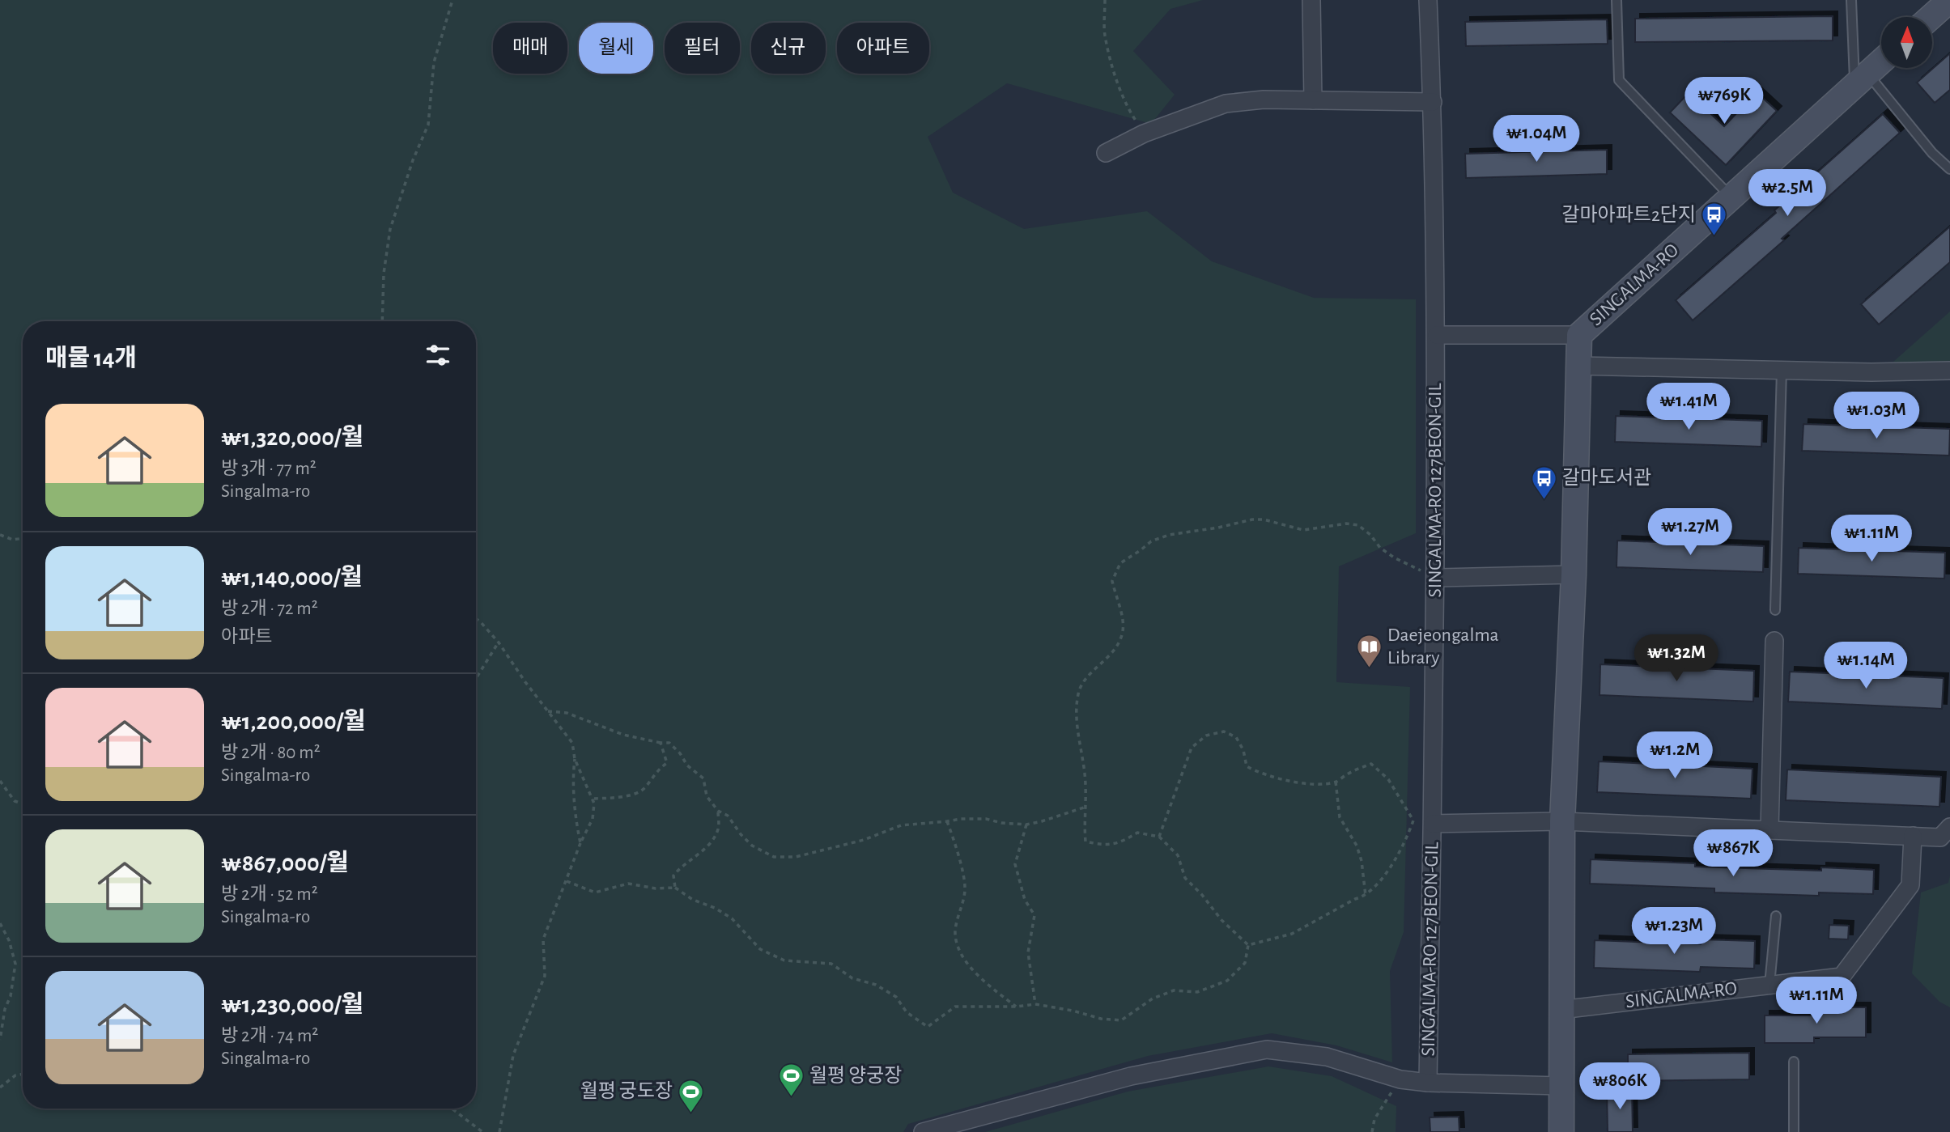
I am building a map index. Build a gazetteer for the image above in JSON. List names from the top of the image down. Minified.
{"streets":{"street":["SINGALMA-RO","SINGALMA-RO 127BEON-GIL"]},"crossings":[["SINGALMA-RO","SINGALMA-RO 127BEON-GIL"]],"places":{"bus stop":["갈마아파트2단지","갈마도서관"],"library":["Daejeongalma Library"],"sports":["월평 양궁장","월평 궁도장"]},"north":"top","page":{"chip":["매매","월세","필터","신규","아파트"],"price":["₩769K","₩1.04M","₩2.5M","₩1.41M","₩1.03M","₩1.27M","₩1.11M","₩1.32M","₩1.14M","₩1.2M","₩867K","₩1.23M","₩1.11M","₩806K"],"heading":"매물 14개","list":[{"name":"₩1,320,000/월","note":"방 3개 · 77 m² · Singalma-ro"},{"name":"₩1,140,000/월","note":"방 2개 · 72 m² · 아파트"},{"name":"₩1,200,000/월","note":"방 2개 · 80 m² · Singalma-ro"},{"name":"₩867,000/월","note":"방 2개 · 52 m² · Singalma-ro"},{"name":"₩1,230,000/월","note":"방 2개 · 74 m² · Singalma-ro"}]}}
